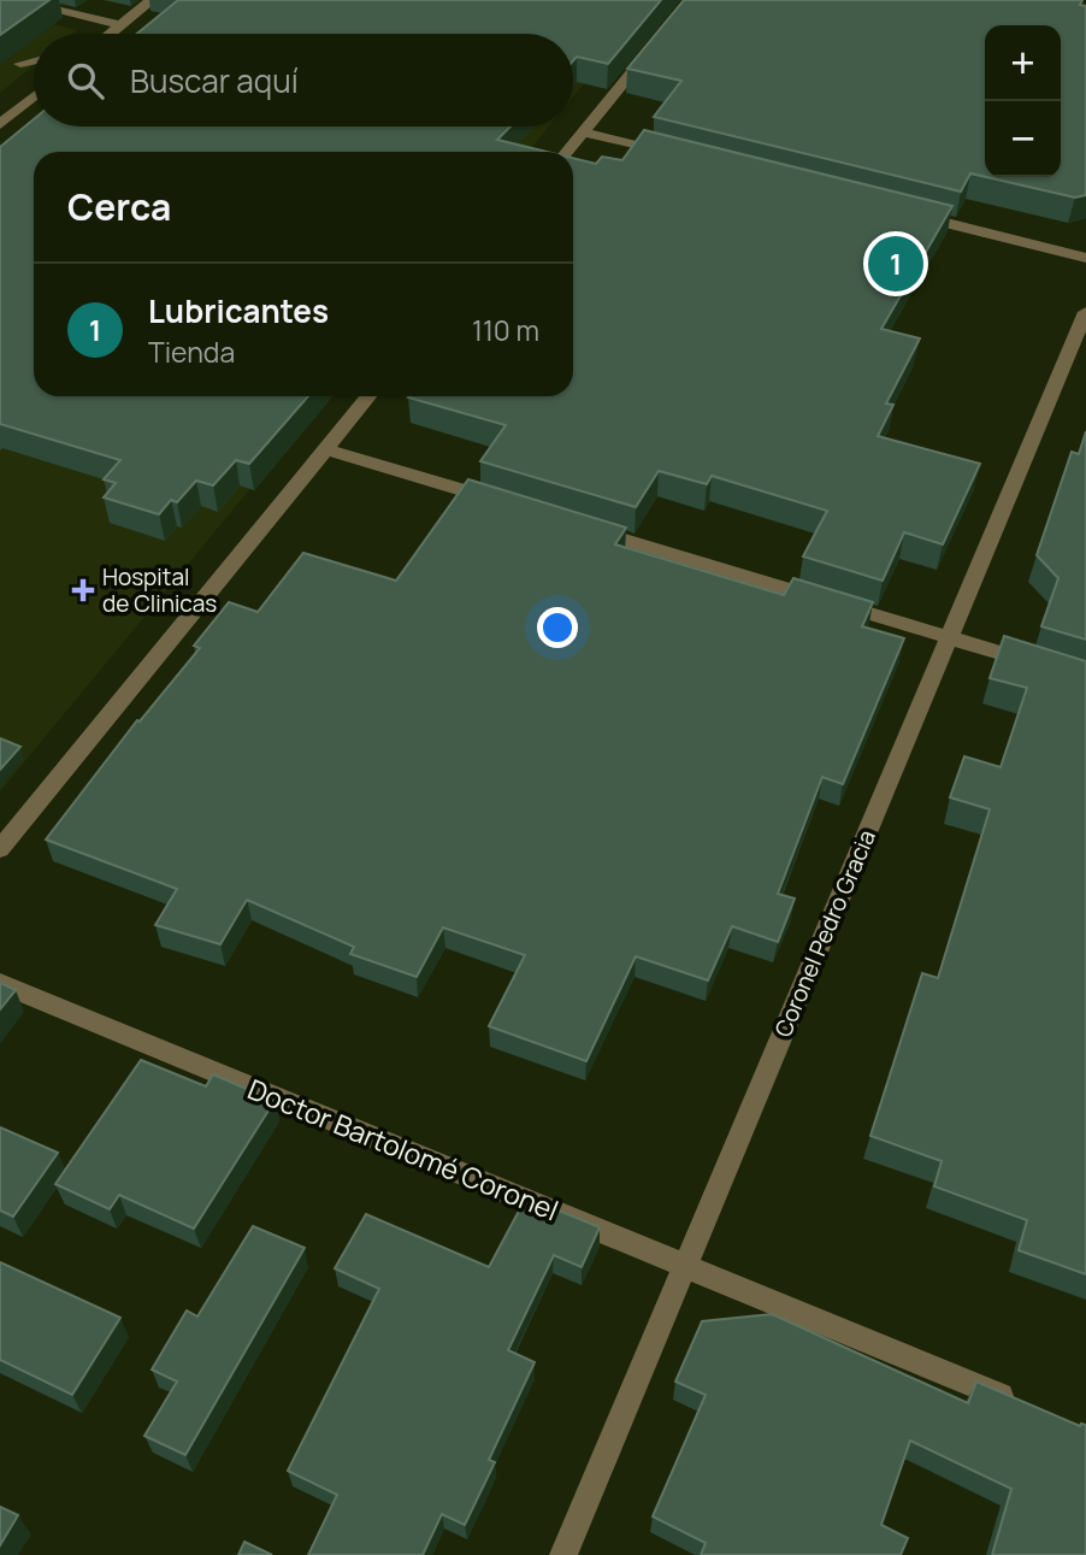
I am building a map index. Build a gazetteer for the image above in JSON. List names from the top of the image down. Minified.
{"streets":{"street":["Coronel Pedro Gracia","Doctor Bartolomé Coronel"]},"crossings":[["Coronel Pedro Gracia","Doctor Bartolomé Coronel"]],"places":{"health":["Hospital de Clinicas"]},"page":{"map_buttons":["+","−"],"search":"Buscar aquí","heading":"Cerca","pins":"1","list":[{"mark":"1","name":"Lubricantes","note":"Tienda","value":"110 m"}]}}
